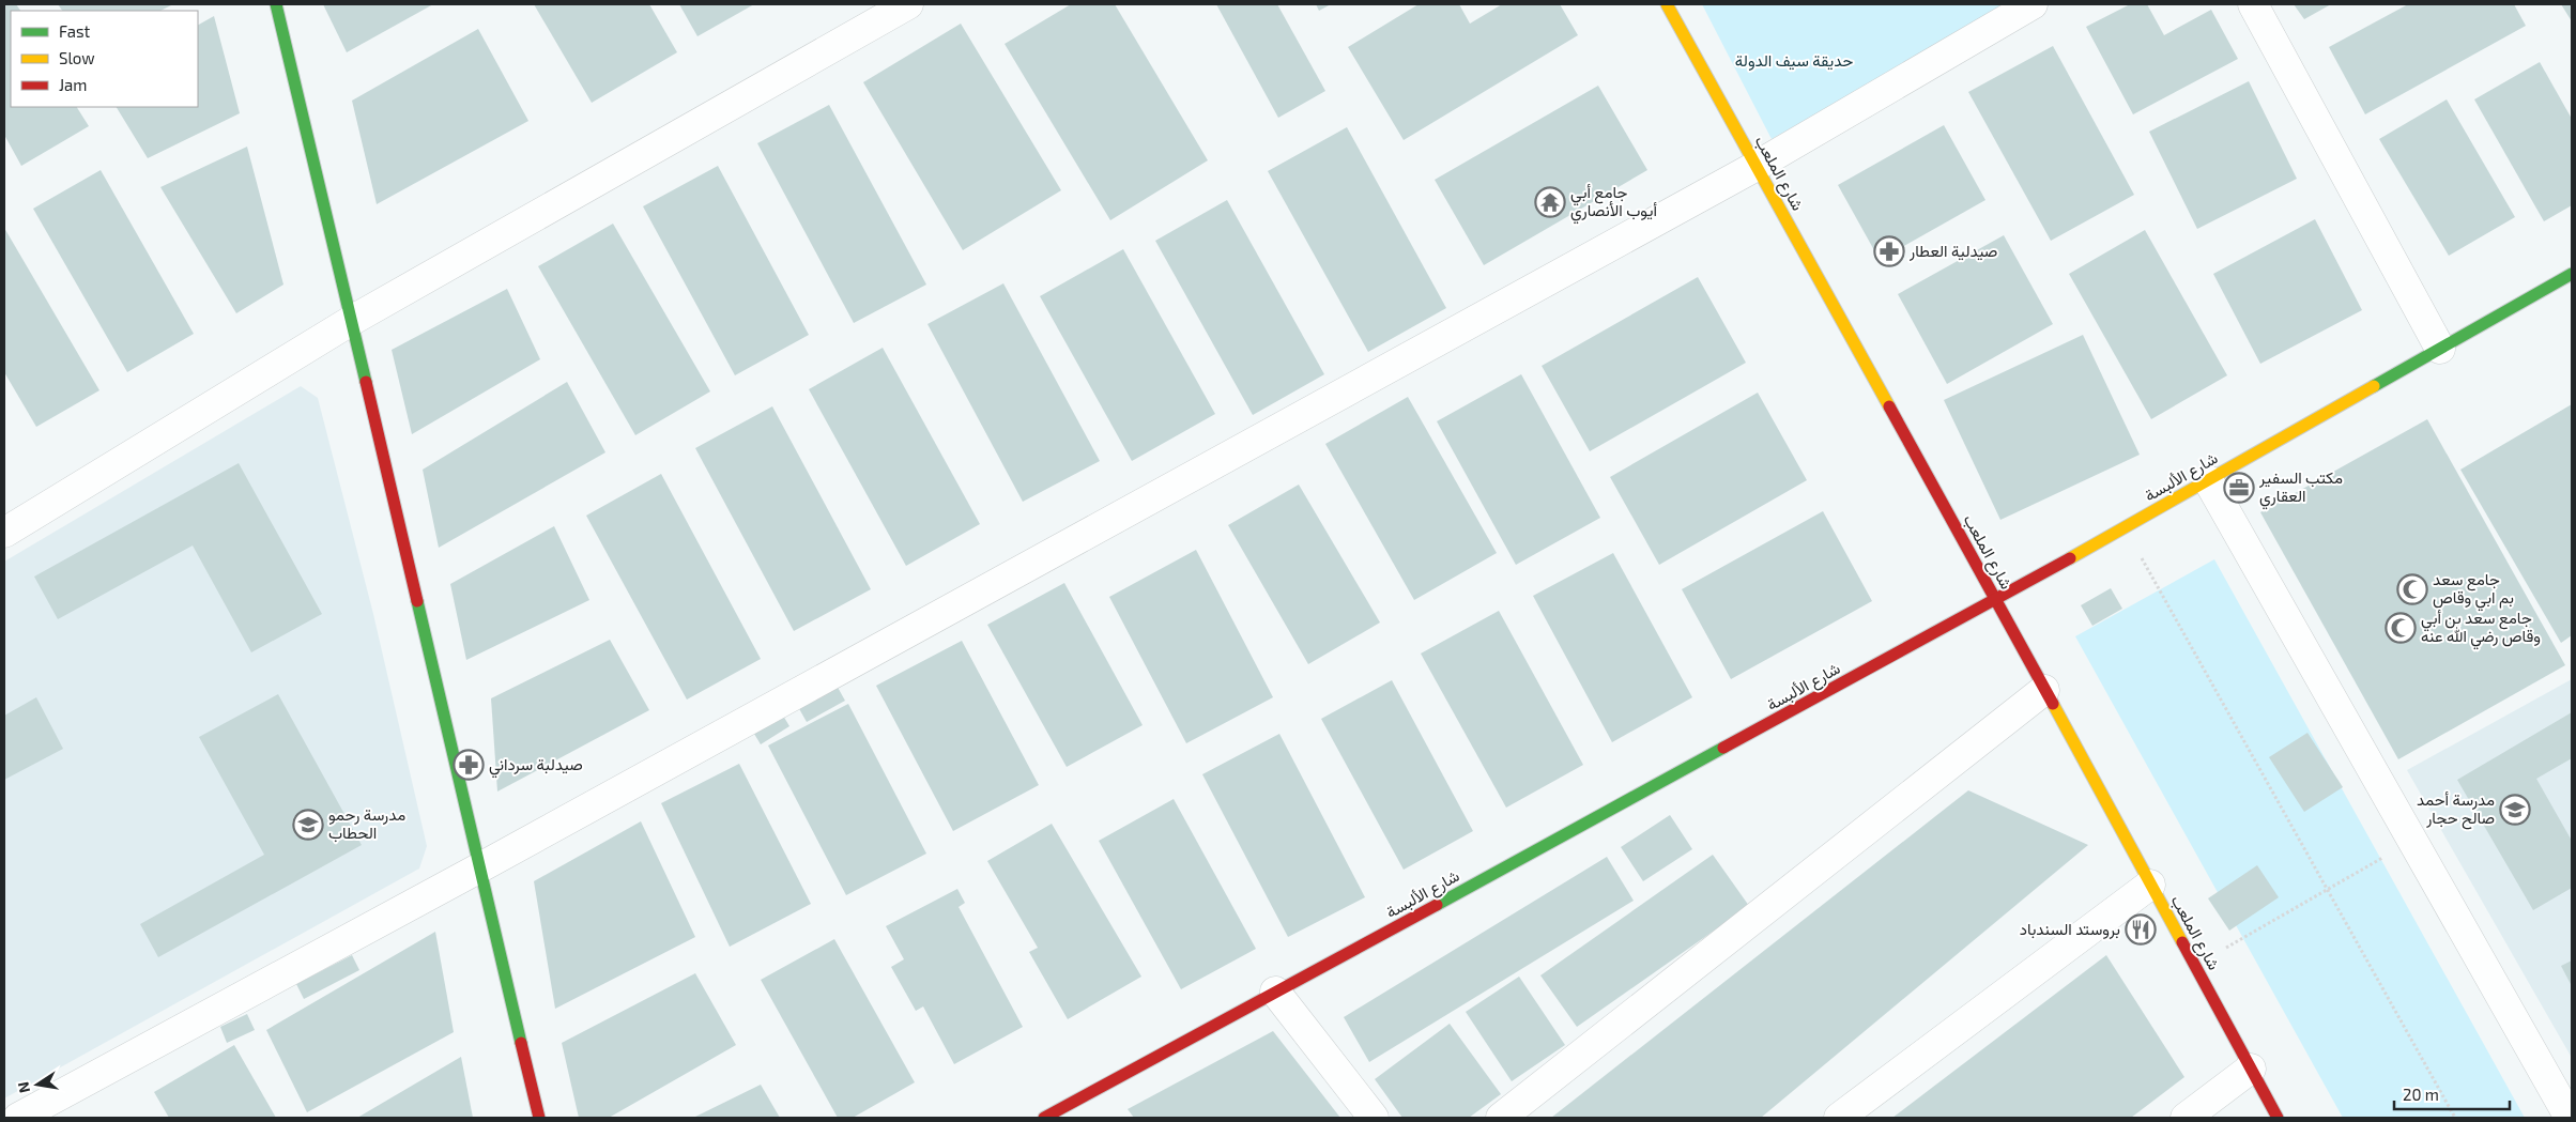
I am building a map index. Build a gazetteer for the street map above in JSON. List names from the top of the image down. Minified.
{"streets":{"main road":["شارع الملعب","شارع الألبسة"]},"crossings":[["شارع الملعب","شارع الألبسة"]],"parks":["حديقة سيف الدولة"],"places":{"temple":["جامع أبي أيوب الأنصاري"],"pharmacy":["صيدلية العطار","صيدلبة سرداني"],"office":["مكتب السفير العقاري"],"mosque":["جامع سعد بم ابي وقاص","جامع سعد بن أبي وقاص رضي الله عنه"],"school or university":["مدرسة أحمد صالح حجار","مدرسة رحمو الحطاب"],"restaurant":["بروستد السندباد"]},"legend":["Fast","Slow","Jam"],"scale_bar":"20 m","north":"left"}
